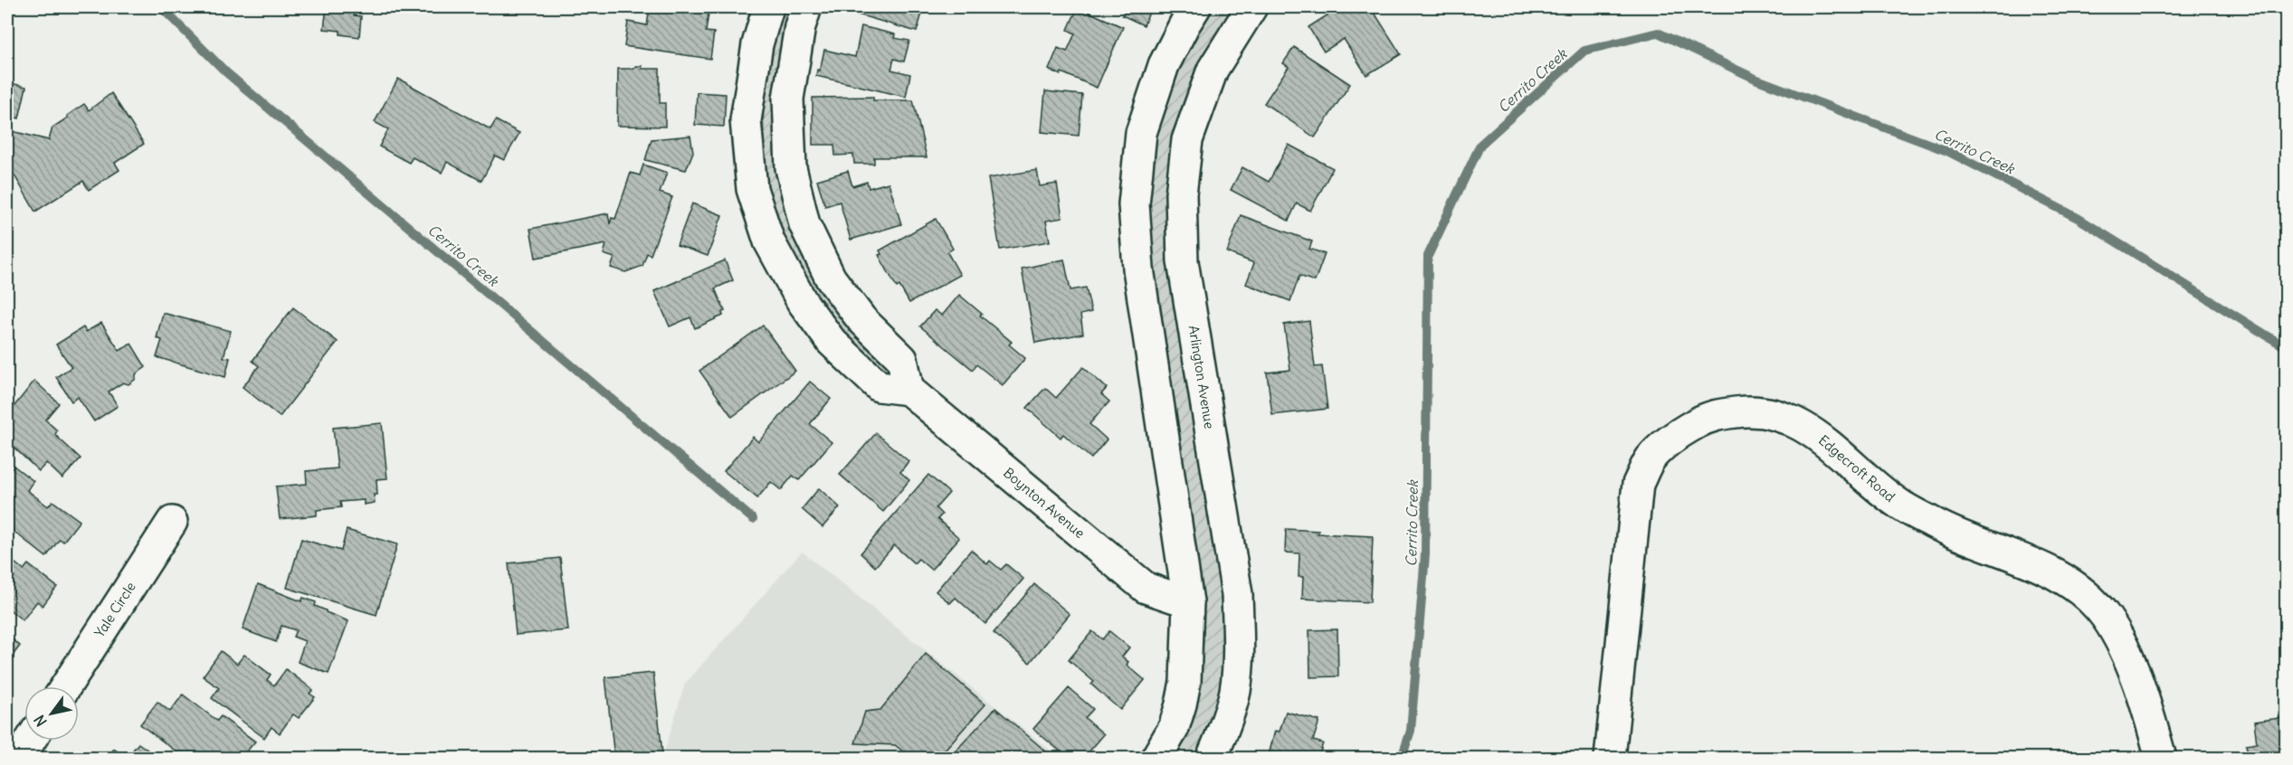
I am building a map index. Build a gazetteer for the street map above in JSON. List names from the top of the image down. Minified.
{"streets":{"street":["Arlington Avenue","Edgecroft Road","Boynton Avenue","Yale Circle"]},"water":["Cerrito Creek"],"north":"bottom left"}
